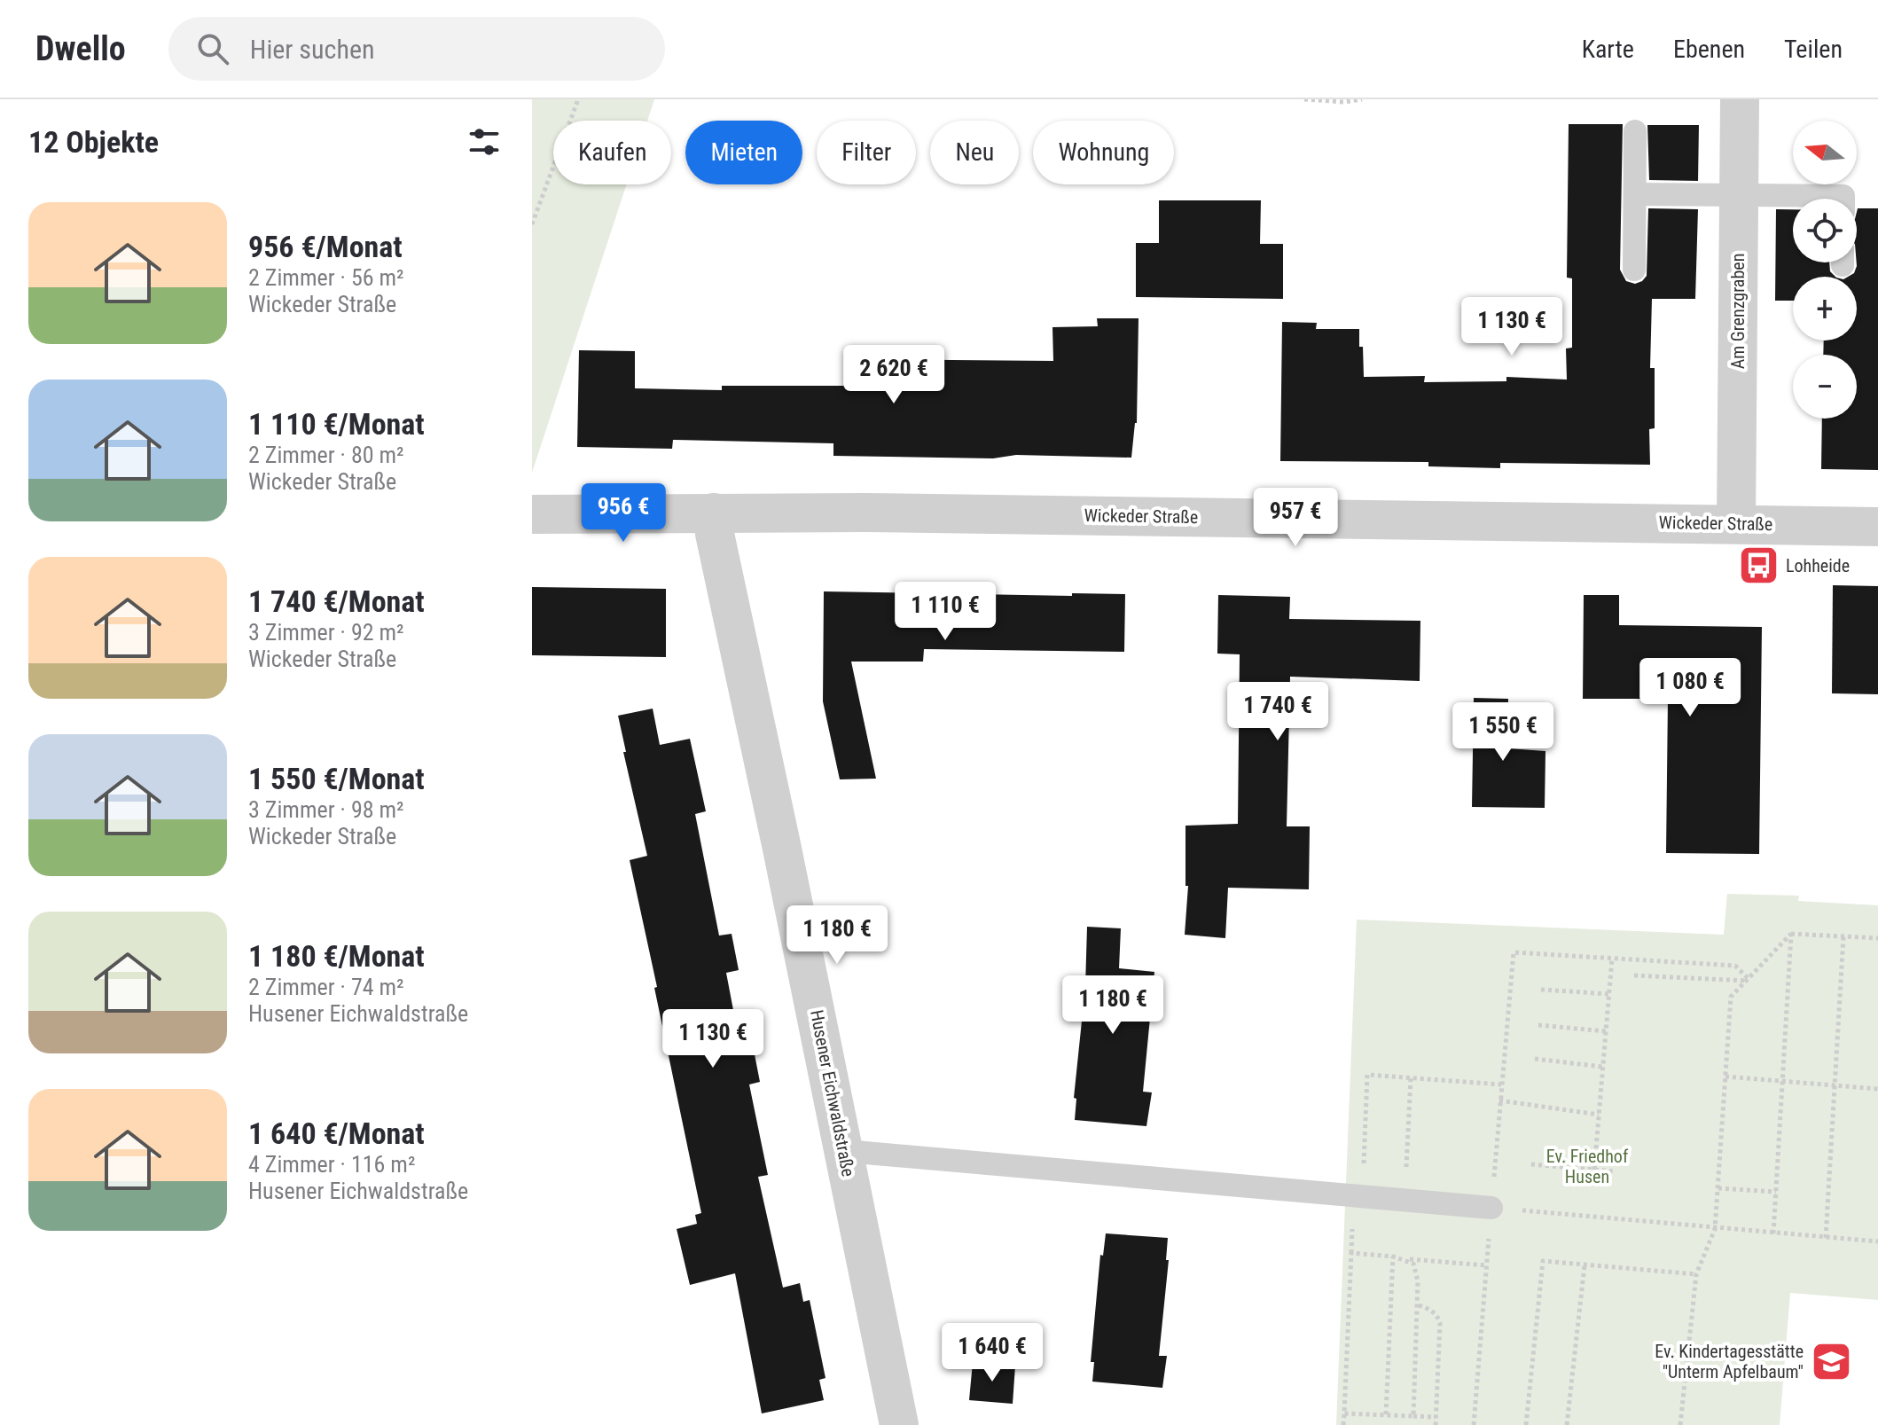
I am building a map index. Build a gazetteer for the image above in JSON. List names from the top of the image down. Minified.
{"streets":{"street":["Am Grenzgraben","Wickeder Straße","Husener Eichwaldstraße"]},"crossings":[["Am Grenzgraben","Wickeder Straße"],["Wickeder Straße","Husener Eichwaldstraße"]],"parks":["Ev. Friedhof Husen"],"places":{"bus stop":["Lohheide"],"school or university":["Ev. Kindertagesstätte \"Unterm Apfelbaum\""]},"north":"left","page":{"header":"Dwello","search":"Hier suchen","nav":["Karte","Ebenen","Teilen"],"heading":"12 Objekte","map_buttons":["+","−"],"chip":["Kaufen","Mieten","Filter","Neu","Wohnung"],"list":[{"name":"956 €/Monat","note":"2 Zimmer · 56 m² · Wickeder Straße"},{"name":"1 110 €/Monat","note":"2 Zimmer · 80 m² · Wickeder Straße"},{"name":"1 740 €/Monat","note":"3 Zimmer · 92 m² · Wickeder Straße"},{"name":"1 550 €/Monat","note":"3 Zimmer · 98 m² · Wickeder Straße"},{"name":"1 180 €/Monat","note":"2 Zimmer · 74 m² · Husener Eichwaldstraße"},{"name":"1 640 €/Monat","note":"4 Zimmer · 116 m² · Husener Eichwaldstraße"}],"price":["1 130 €","2 620 €","956 €","957 €","1 110 €","1 080 €","1 740 €","1 550 €","1 180 €","1 180 €","1 130 €","1 640 €"]}}
